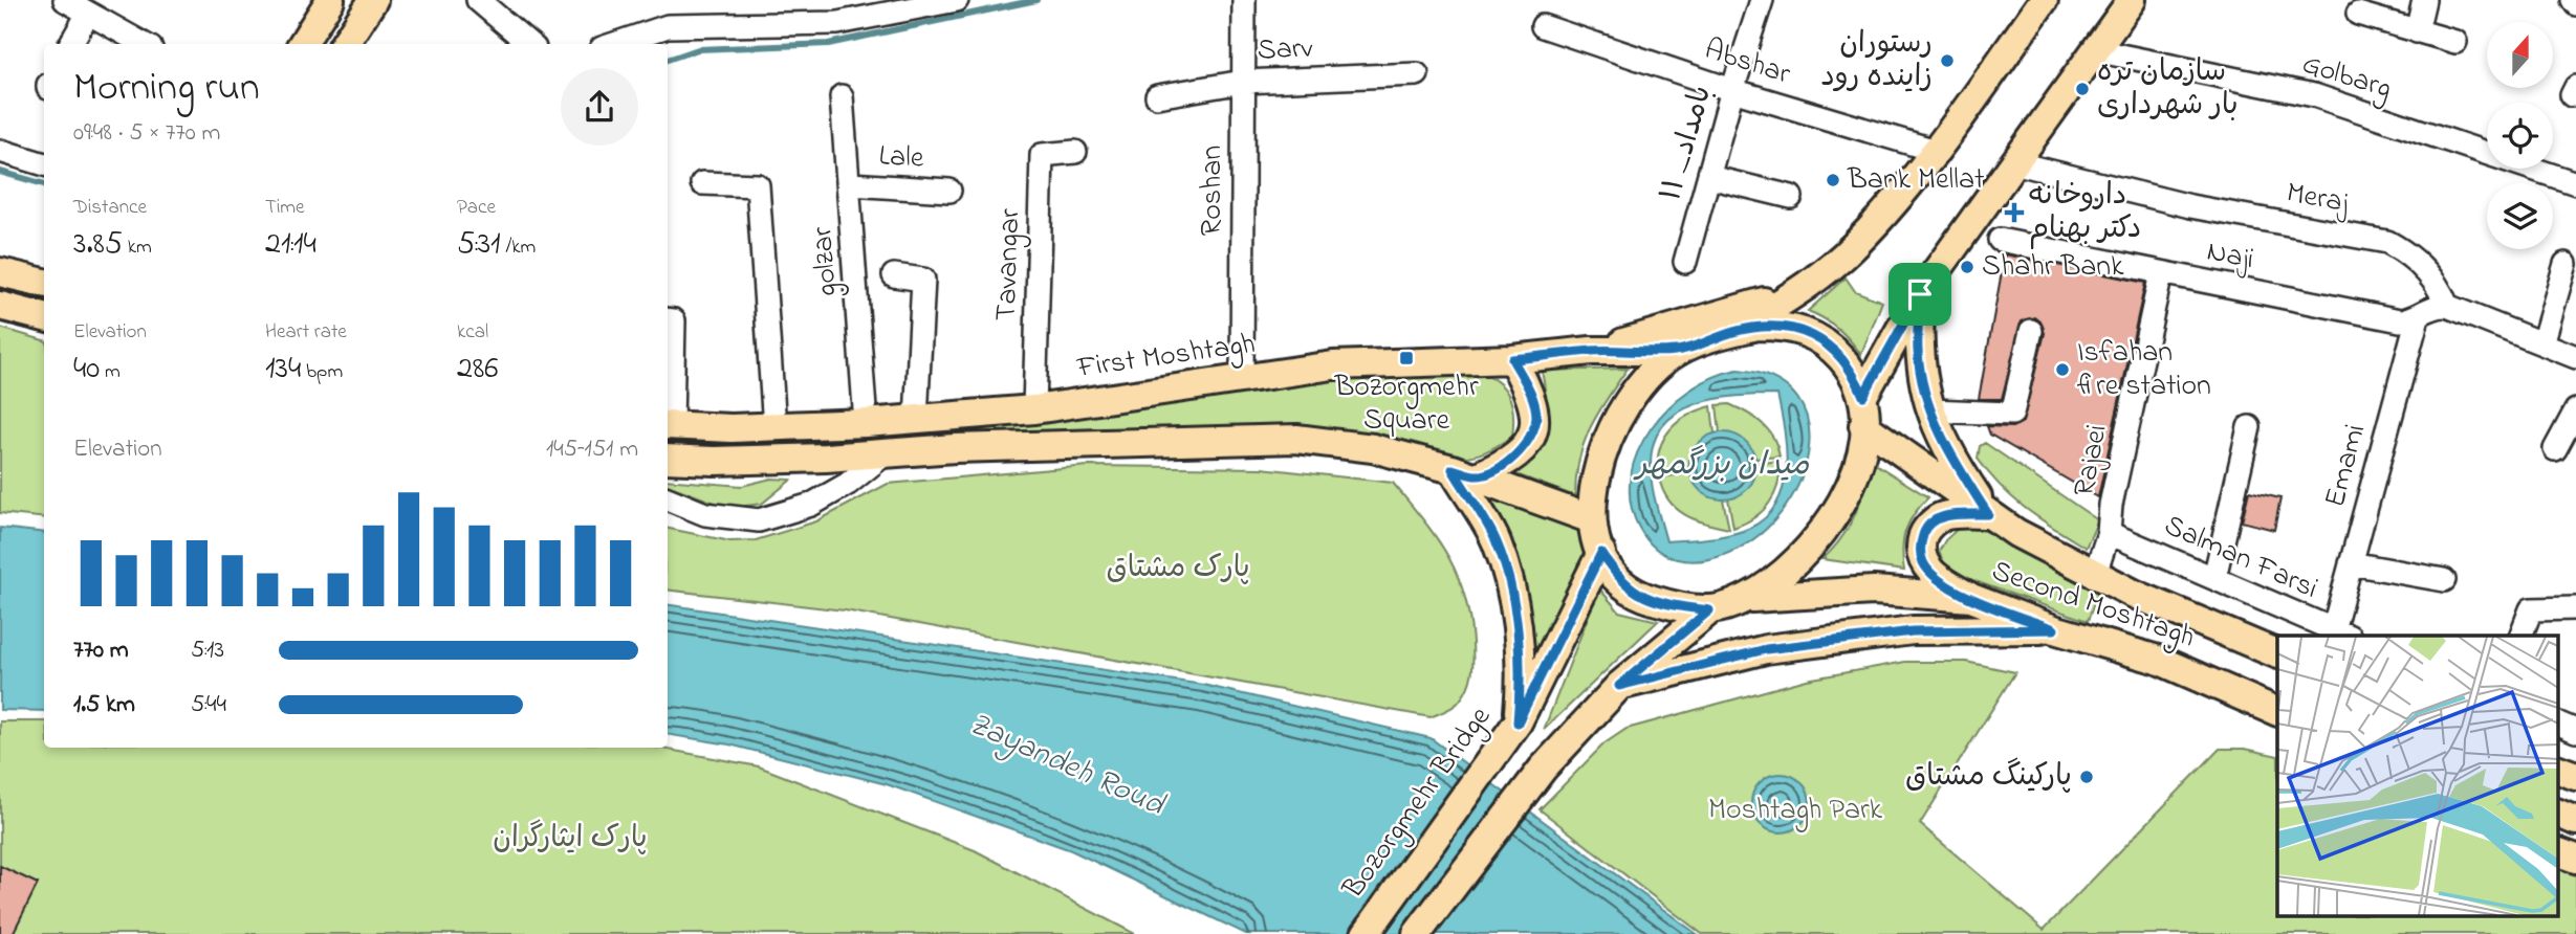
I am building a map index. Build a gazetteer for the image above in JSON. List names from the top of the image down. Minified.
{"streets":{"main road":["First Moshtagh","Second Moshtagh","Bozorgmehr Bridge"],"street":["Sarv","Abshar","Golbarg","۱۱ _بامداد","Lale","Roshan","Meraj","Naji","golzar","Tavangar","Rajaei","Emami","Salman Farsi"]},"crossings":[["Sarv","Roshan"],["Abshar","۱۱ _بامداد"],["Lale","golzar"],["Roshan","First Moshtagh"],["Meraj","Naji"],["Naji","Rajaei"],["Naji","Emami"],["golzar","First Moshtagh"],["Tavangar","First Moshtagh"],["Rajaei","Salman Farsi"],["Rajaei","Second Moshtagh"],["Emami","Salman Farsi"]],"water":["میدان بزرگمهر","Zayandeh Roud"],"parks":["پارک مشتاق","Moshtagh Park","پارک ایثارگران"],"places":{"other":["رستوران زاینده رود","سازمان تره بار شهرداری","Bank Mellat","Shahr Bank","Isfahan fire station","پارکینگ مشتاق"],"health":["داروخانه دکتر بهنام"],"transit":["Bozorgmehr Square"]},"north":"top","page":{"heading":["Morning run","09:48 · 5 × 770 m"],"stats":[["Distance","3.85 km"],["Time","21:14"],["Pace","5:31 /km"],["Elevation","40 m"],["Heart rate","134 bpm"],["kcal","286"]],"chart":["Elevation","145–151 m"],"list":[{"name":"770 m","note":"5:13"},{"name":"1.5 km","note":"5:44"}]}}
